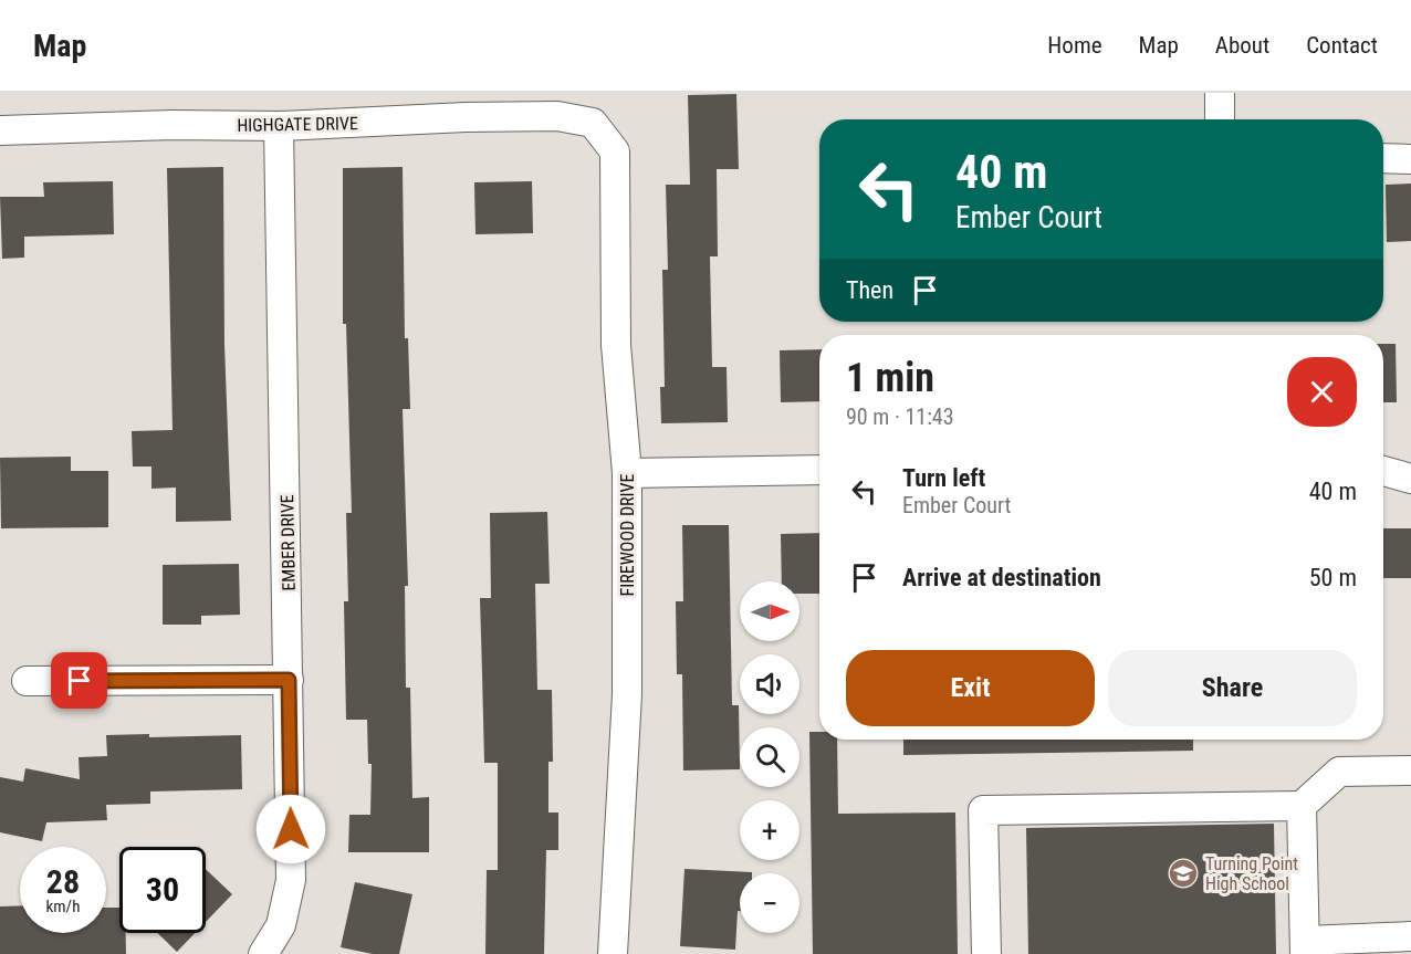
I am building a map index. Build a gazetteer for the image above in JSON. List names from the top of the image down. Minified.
{"streets":{"street":["HIGHGATE DRIVE","FIREWOOD DRIVE","EMBER DRIVE"]},"crossings":[["HIGHGATE DRIVE","FIREWOOD DRIVE"],["HIGHGATE DRIVE","EMBER DRIVE"]],"places":{"school or university":["Turning Point High School"]},"north":"right","page":{"header":"Map","nav":["Home","Map","About","Contact"],"turn":["40 m","Ember Court"],"then":"Then","heading":["1 min","90 m · 11:43"],"list":[{"name":"Turn left","note":"Ember Court","value":"40 m"},{"name":"Arrive at destination","value":"50 m"}],"map_buttons":["+","−"],"buttons":["Exit","Share"],"speed":"28 km/h","limit":"30"}}
